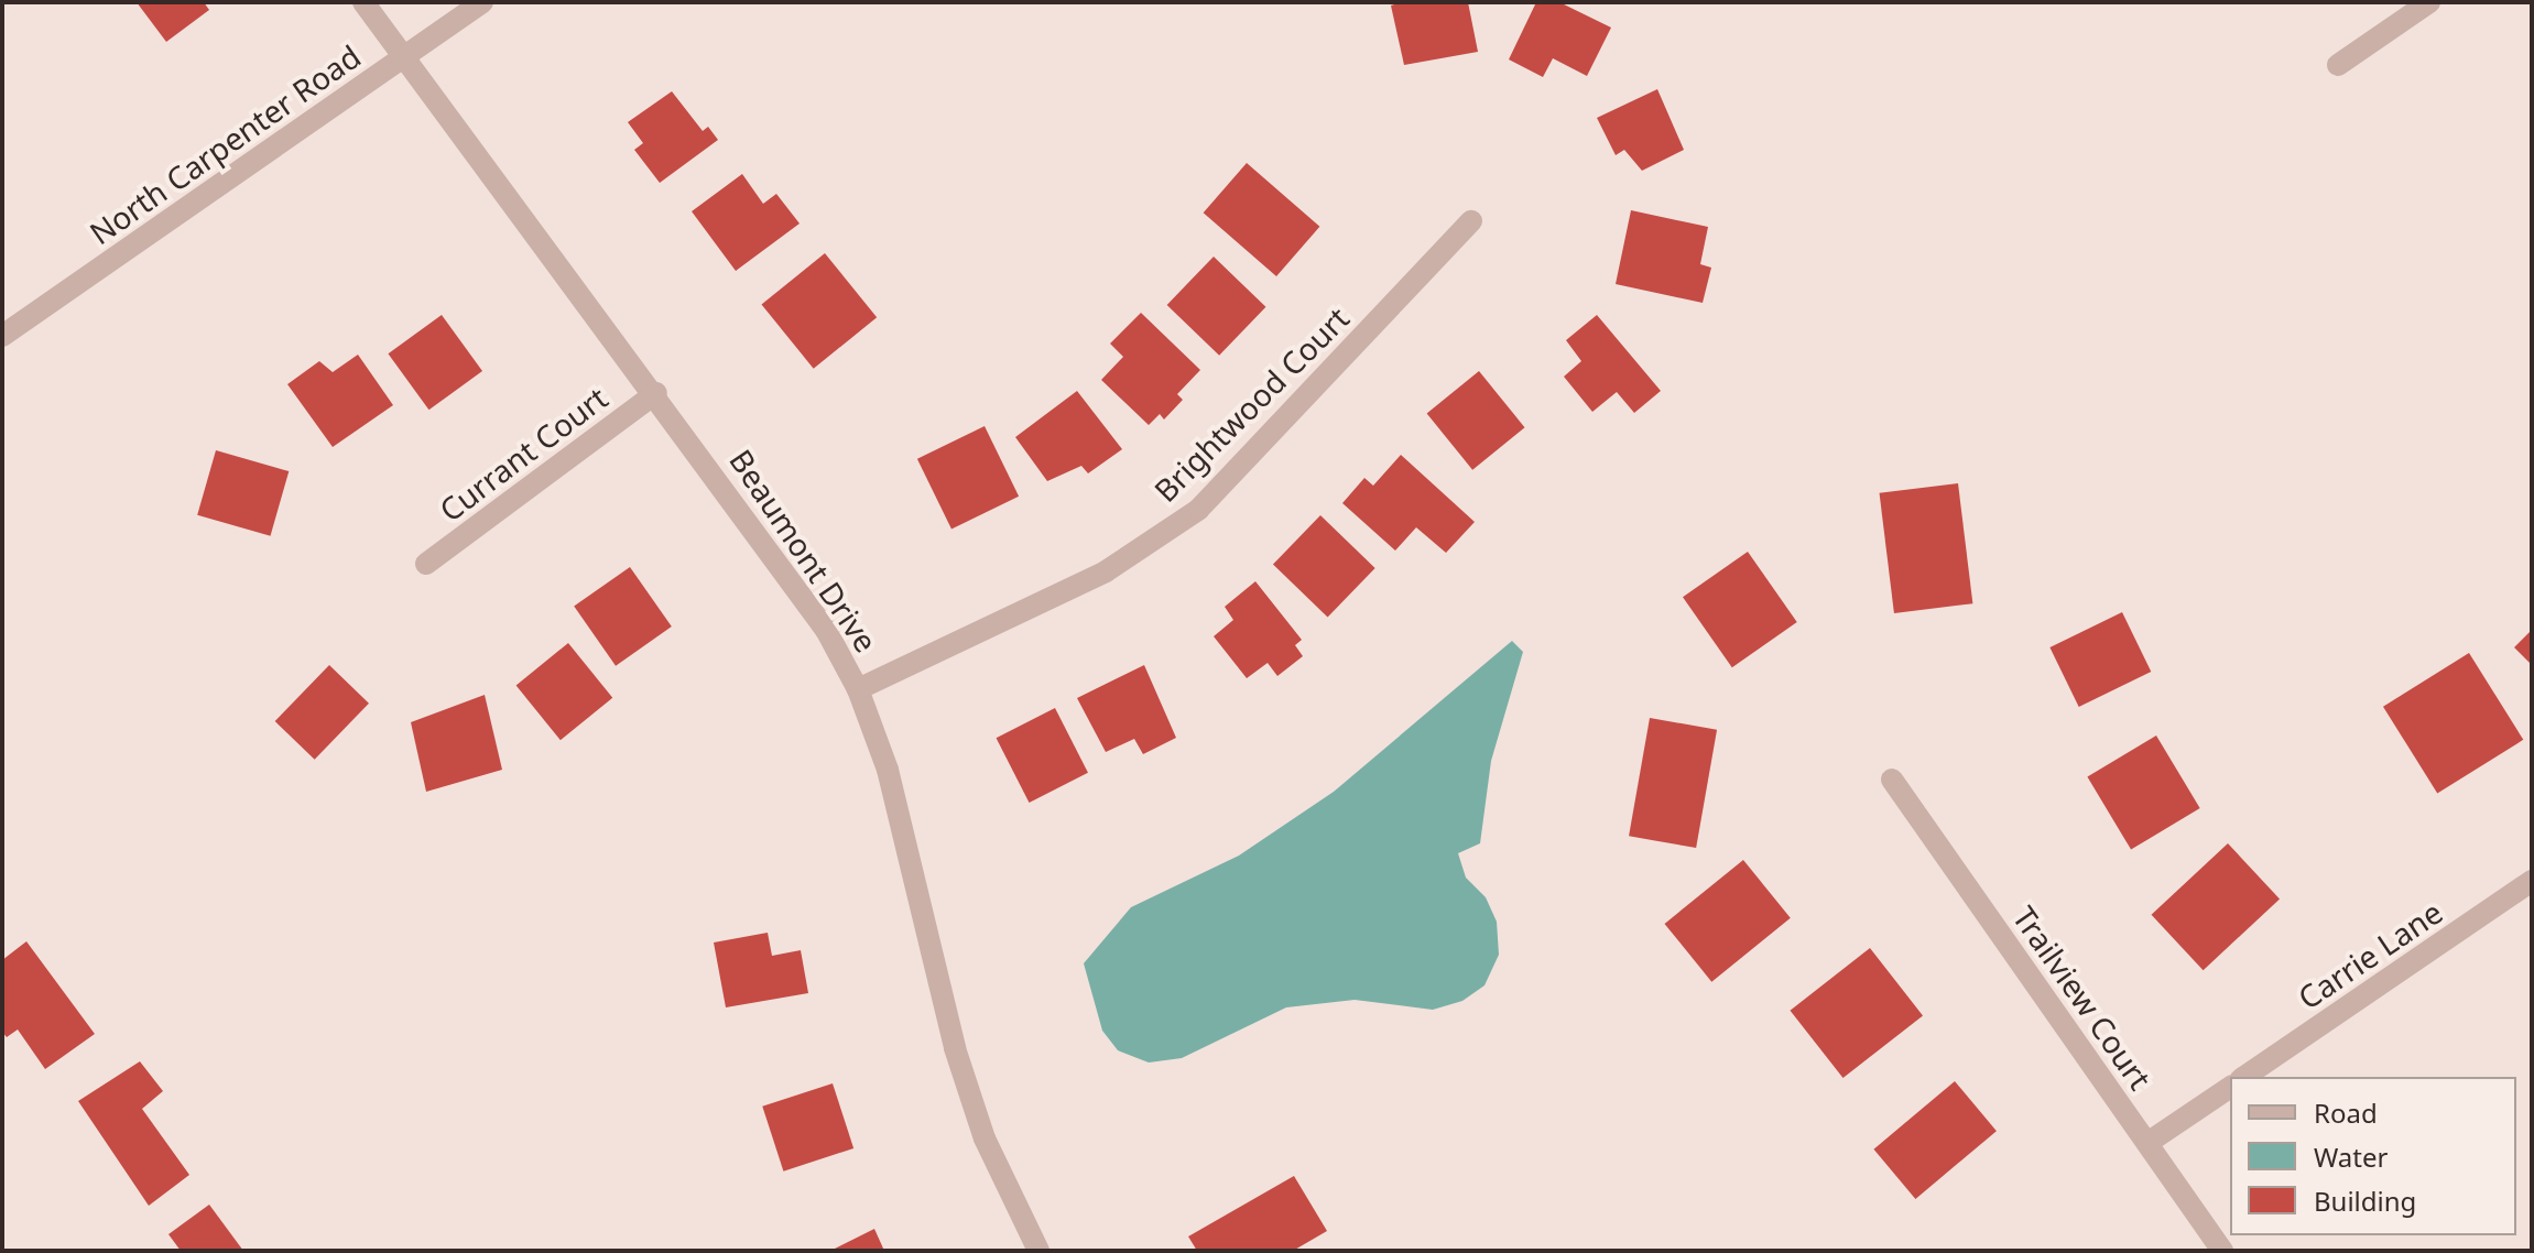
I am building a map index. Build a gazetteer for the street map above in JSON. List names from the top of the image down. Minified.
{"streets":{"street":["North Carpenter Road","Brightwood Court","Currant Court","Beaumont Drive","Carrie Lane","Trailview Court"]},"crossings":[["North Carpenter Road","Beaumont Drive"],["Brightwood Court","Beaumont Drive"],["Currant Court","Beaumont Drive"]],"legend":["Road","Water","Building"]}
